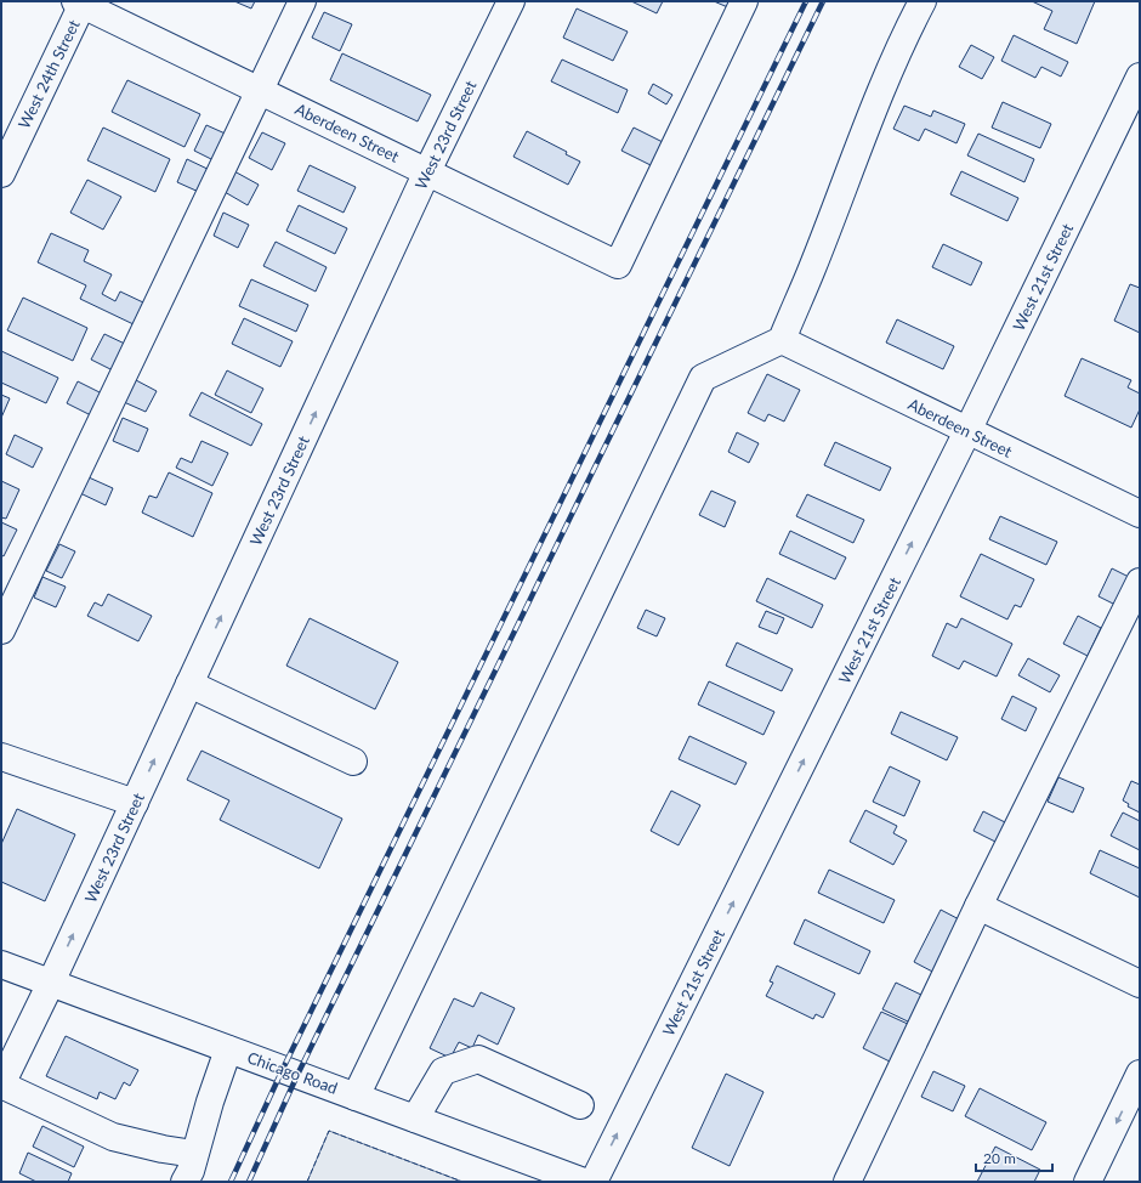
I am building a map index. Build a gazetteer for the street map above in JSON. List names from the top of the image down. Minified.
{"streets":{"street":["West 24th Street","Aberdeen Street","West 23rd Street","West 21st Street","Chicago Road"]},"crossings":[["West 24th Street","Aberdeen Street"],["Aberdeen Street","West 23rd Street"],["Aberdeen Street","West 21st Street"],["West 23rd Street","Chicago Road"]],"scale_bar":"20 m"}
